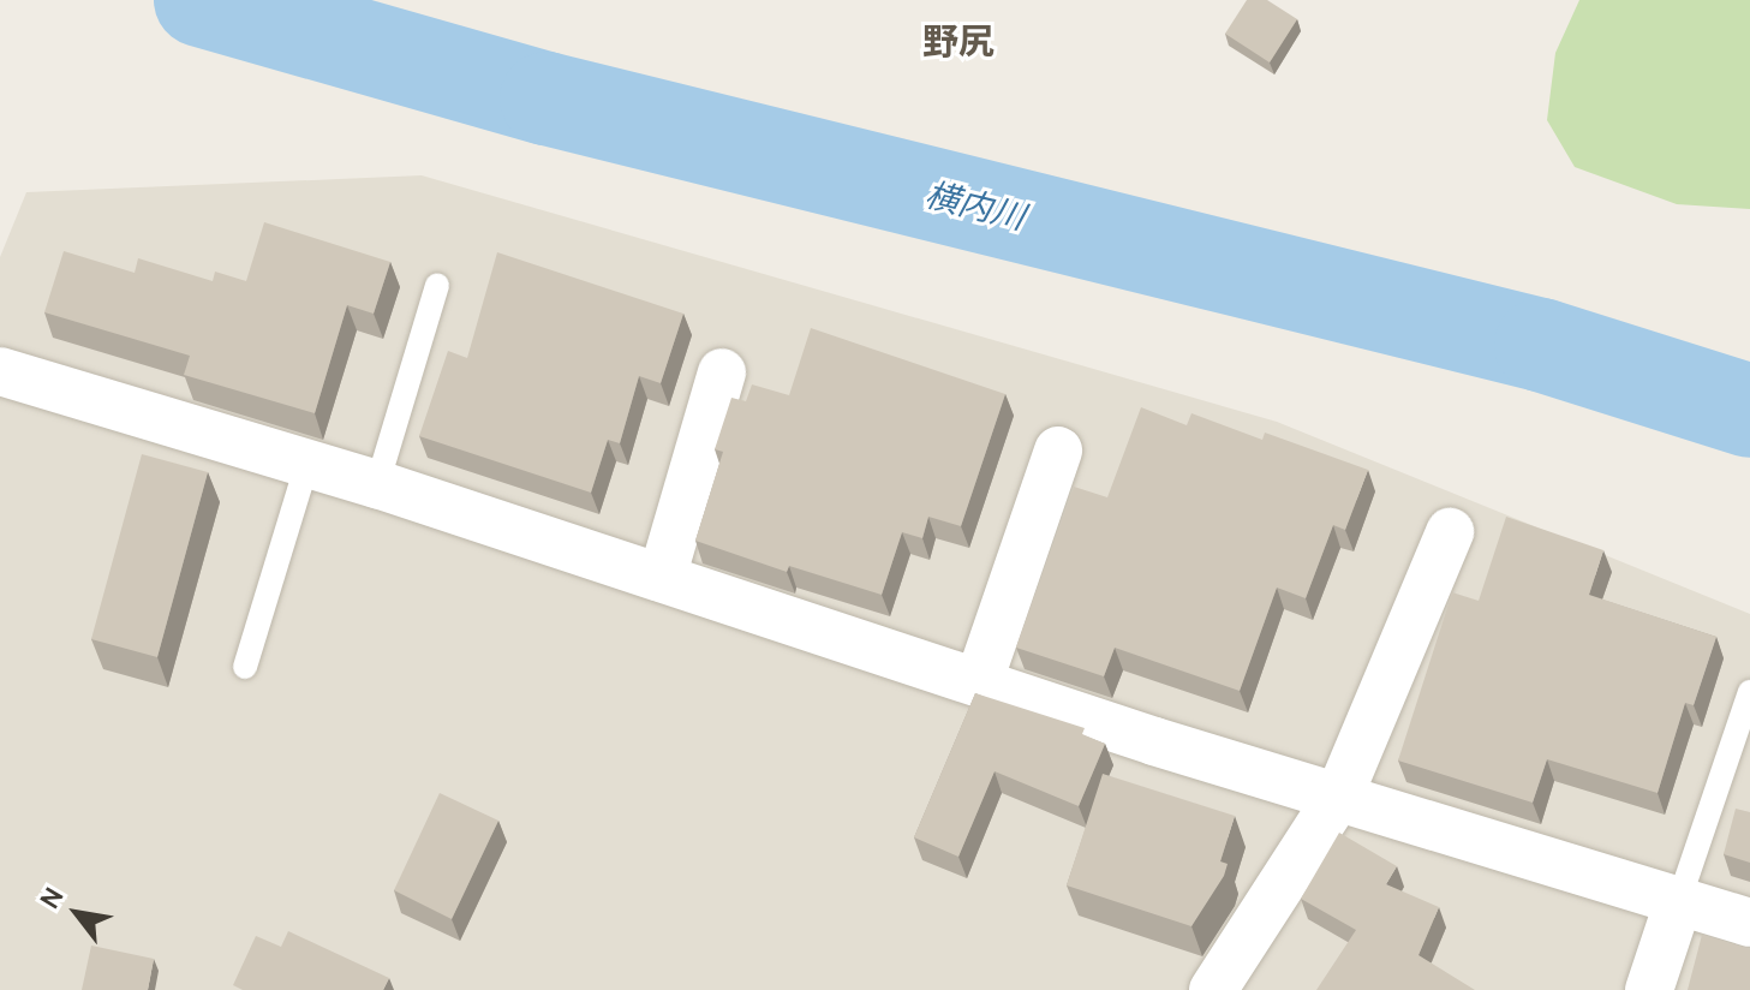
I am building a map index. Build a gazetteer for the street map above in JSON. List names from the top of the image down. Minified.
{"districts":["野尻"],"water":["横内川"],"north":"top left"}
